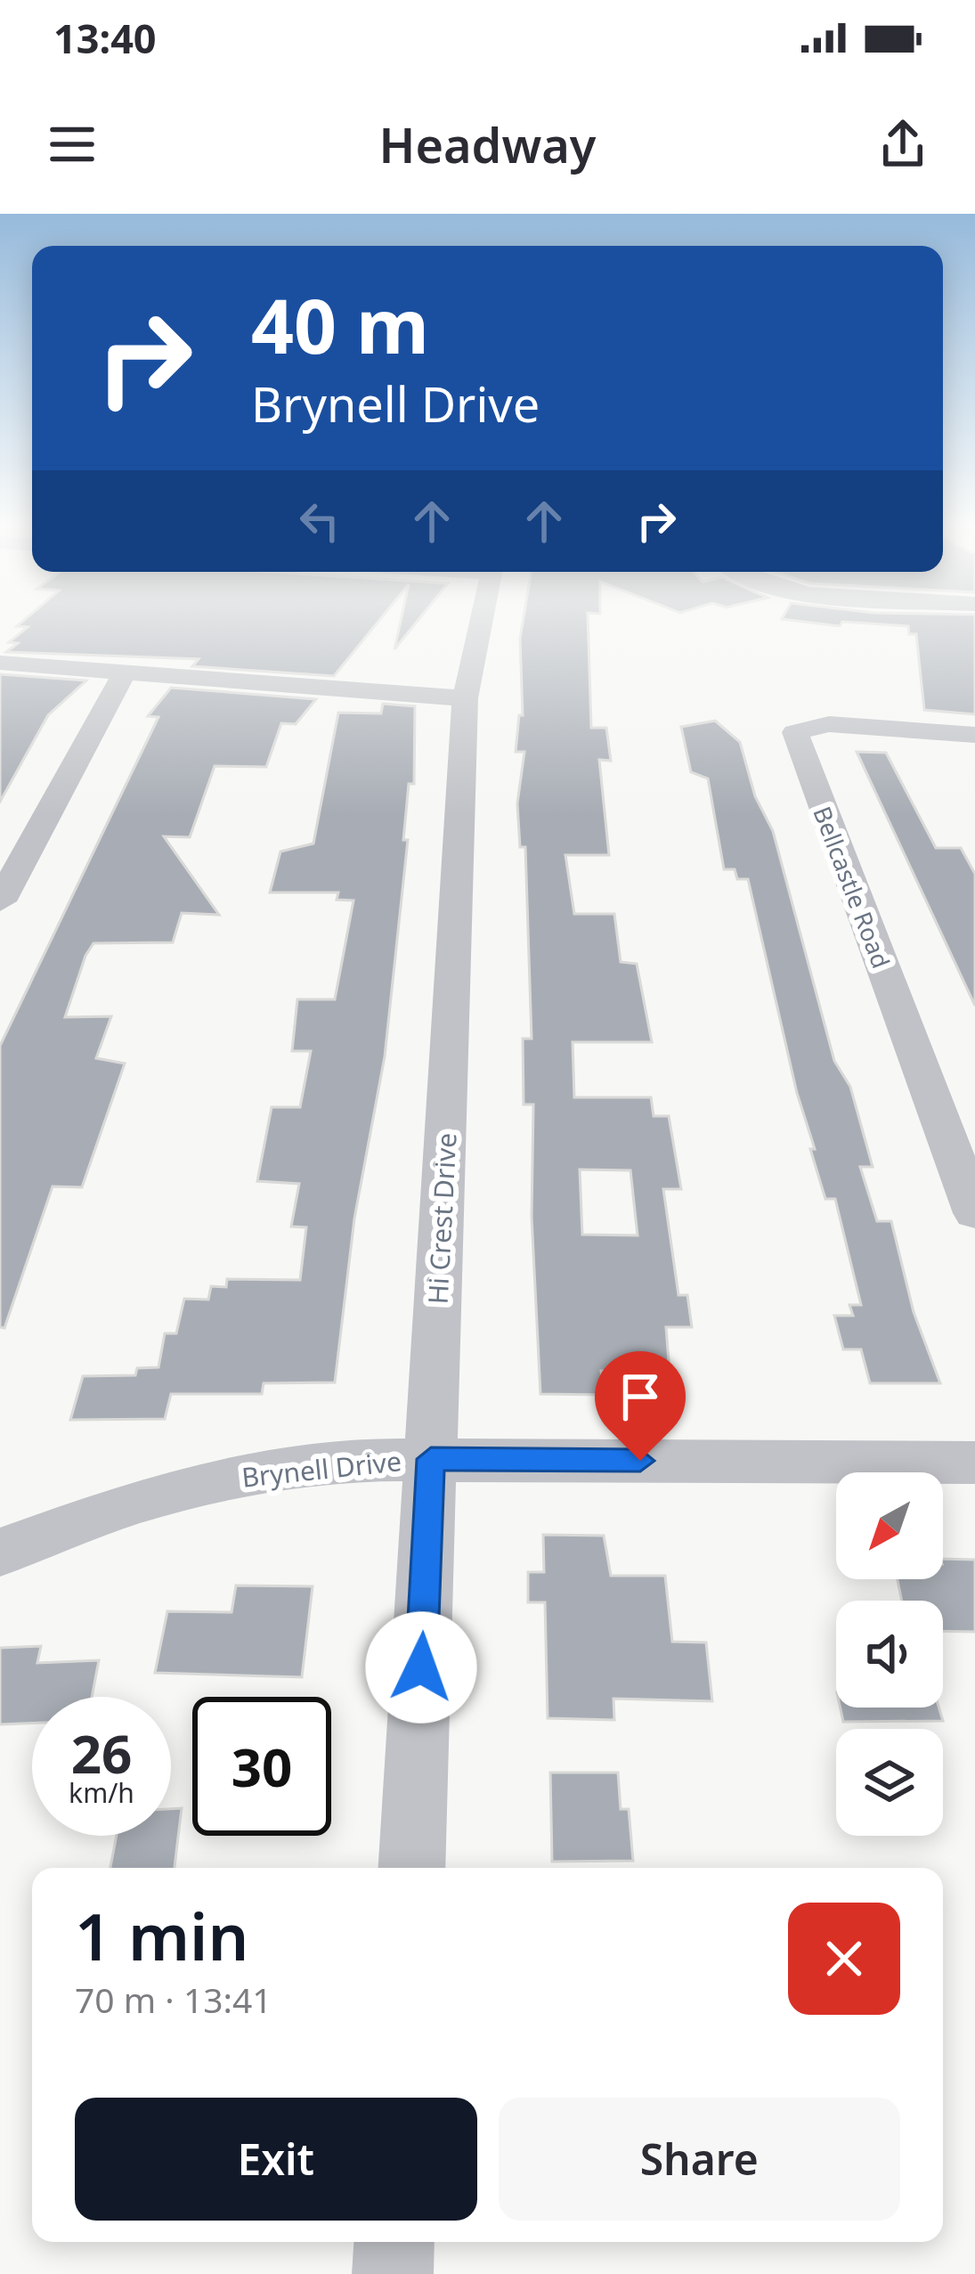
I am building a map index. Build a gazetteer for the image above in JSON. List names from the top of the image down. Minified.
{"streets":{"street":["Bellcastle Road","Hi Crest Drive","Brynell Drive"]},"crossings":[["Hi Crest Drive","Brynell Drive"]],"north":"bottom left","page":{"status":"13:40","header":"Headway","turn":["40 m","Brynell Drive"],"speed":"26 km/h","limit":"30","heading":["1 min","70 m · 13:41"],"buttons":["Exit","Share"]}}
